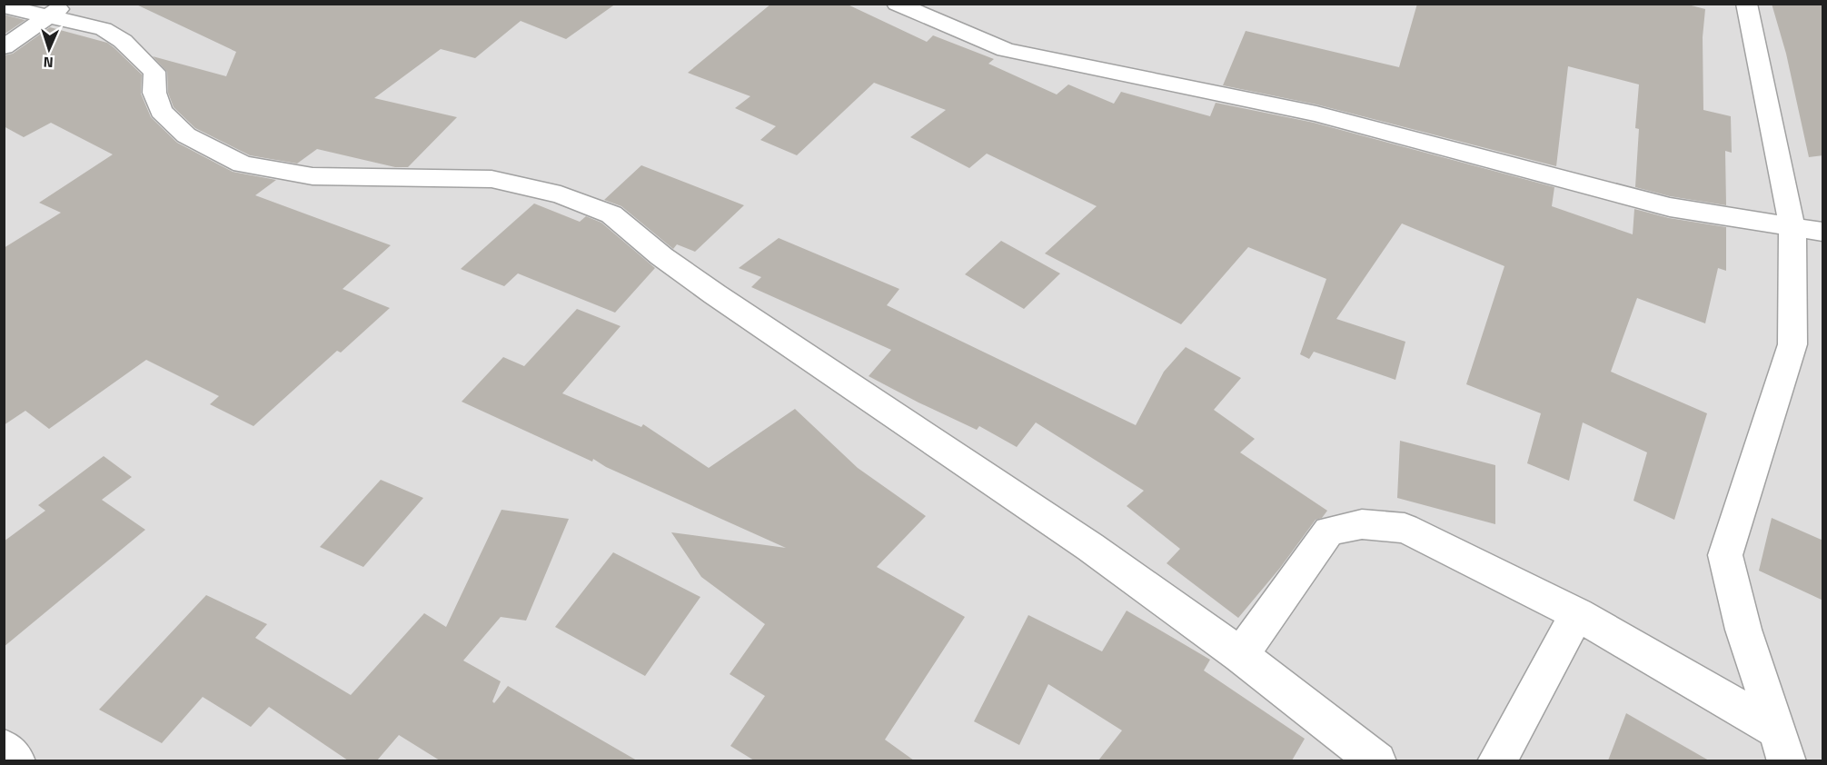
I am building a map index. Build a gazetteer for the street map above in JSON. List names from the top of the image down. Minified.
{"north":"bottom"}
